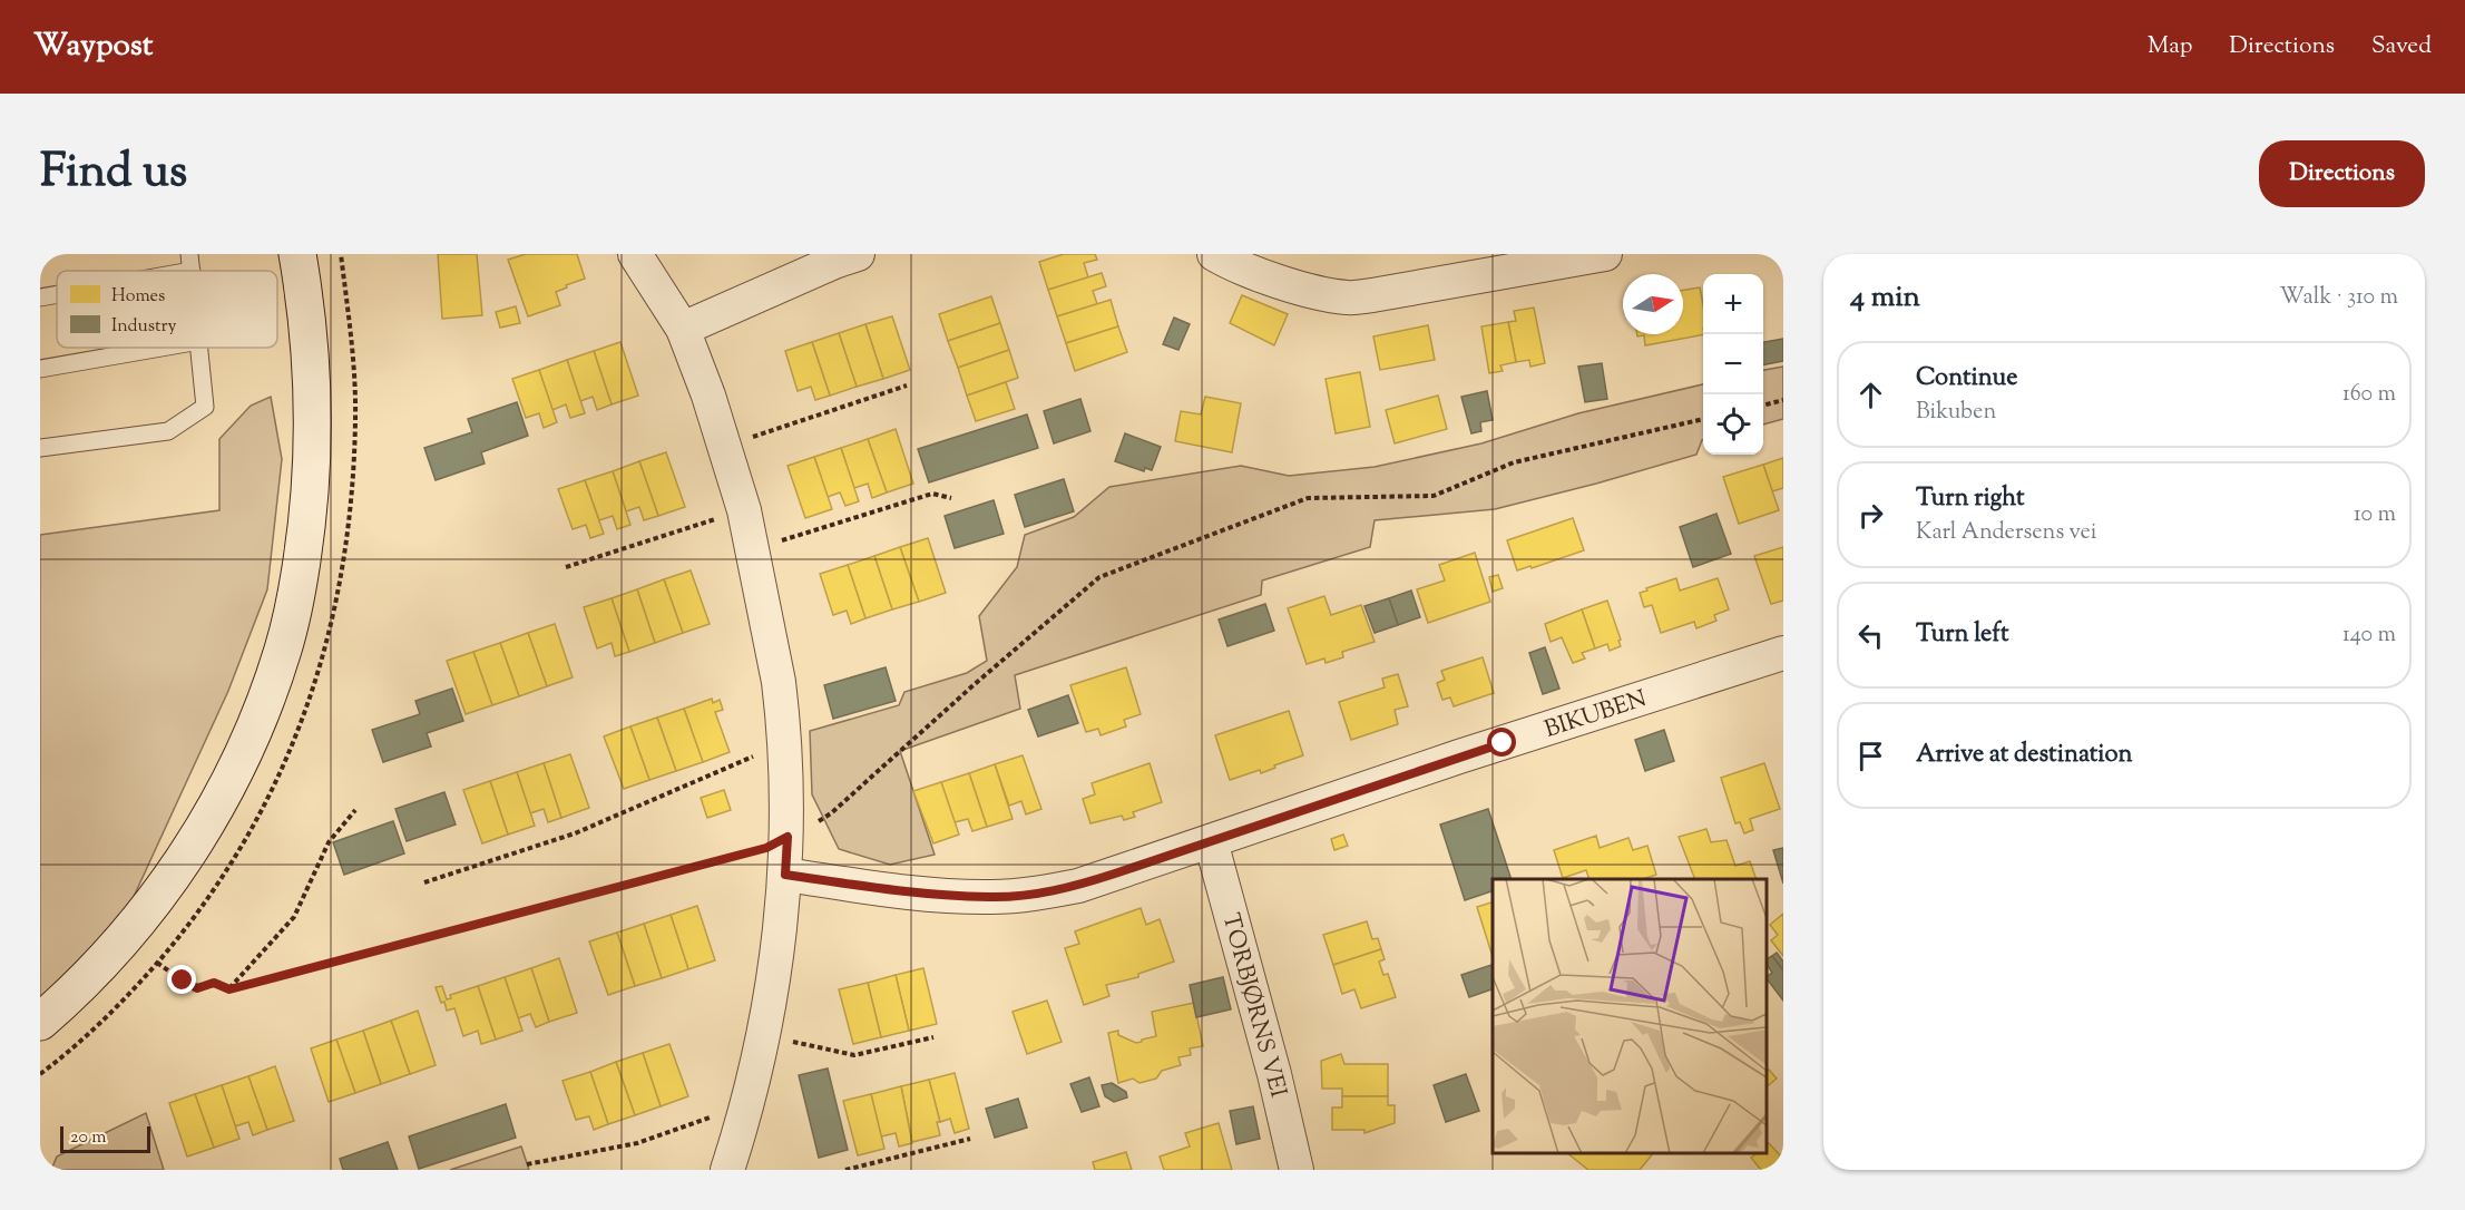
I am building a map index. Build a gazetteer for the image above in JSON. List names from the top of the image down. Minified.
{"streets":{"street":["BIKUBEN","TORBJØRNS VEI"]},"crossings":[["BIKUBEN","TORBJØRNS VEI"]],"legend":["Homes","Industry"],"scale_bar":"20 m","north":"right","page":{"header":"Waypost","nav":["Map","Directions","Saved"],"title":"Find us","buttons":"Directions","heading":["4 min","Walk · 310 m"],"map_buttons":["+","−"],"list":[["Continue","Bikuben","160 m"],["Turn right","Karl Andersens vei","10 m"],["Turn left","140 m"],"Arrive at destination"],"scale":"20 m"}}
